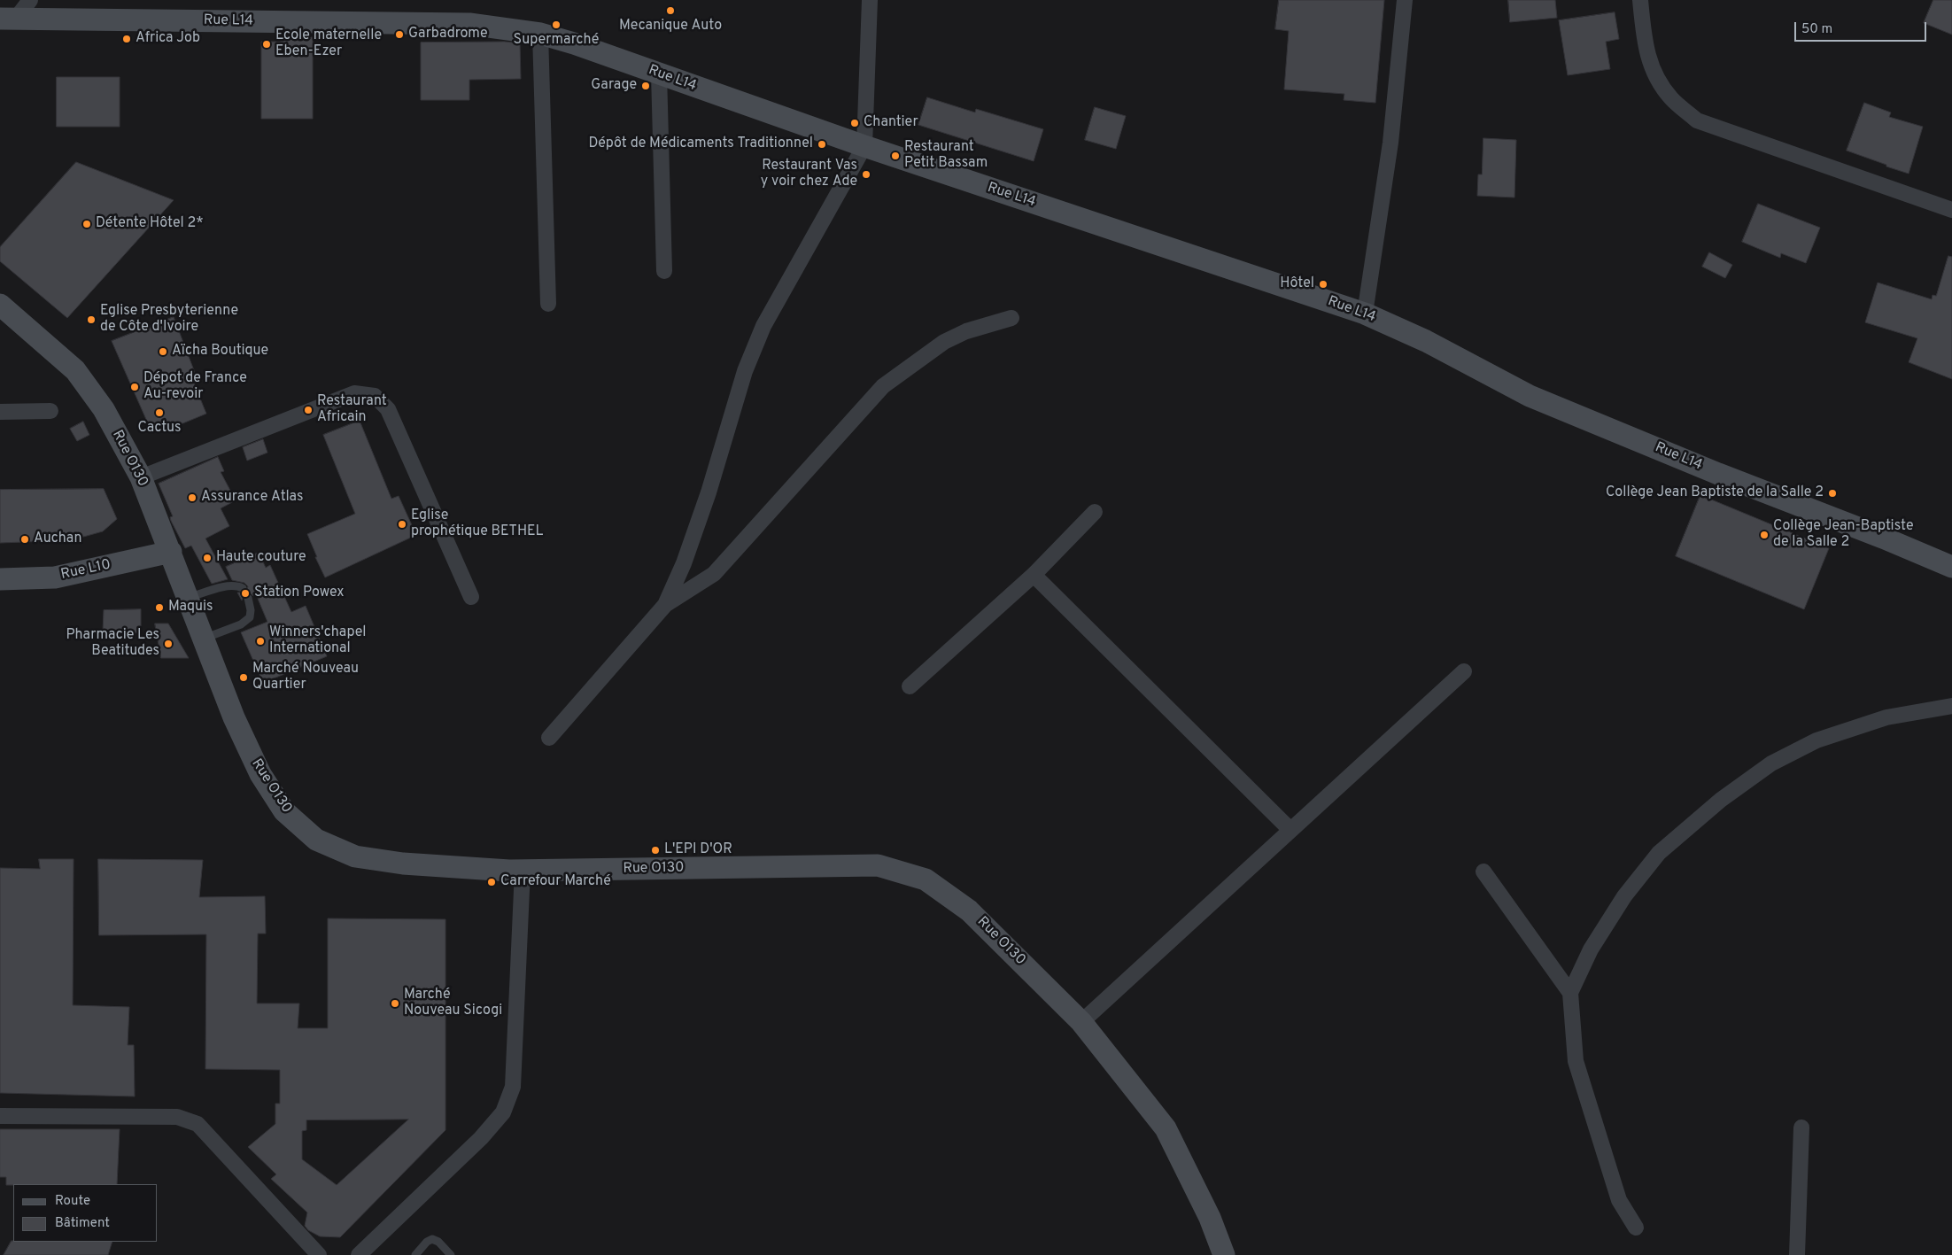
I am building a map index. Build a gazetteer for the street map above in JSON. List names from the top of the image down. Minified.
{"streets":{"street":["Rue L14","Rue O130","Rue L10"]},"crossings":[["Rue O130","Rue L10"]],"places":["Mecanique Auto","Supermarché","Garbadrome","Africa Job","Ecole maternelle Eben-Ezer","Garage","Chantier","Dépôt de Médicaments Traditionnel","Restaurant Petit Bassam","Restaurant Vas y voir chez Ade","Détente Hôtel 2*","Hôtel","Eglise Presbyterienne de Côte d'Ivoire","Aïcha Boutique","Dépot de France Au-revoir","Restaurant Africain","Cactus","Collège Jean Baptiste de la Salle 2","Assurance Atlas","Eglise prophétique BETHEL","Collège Jean-Baptiste de la Salle 2","Auchan","Haute couture","Station Powex","Maquis","Winners'chapel International","Pharmacie Les Beatitudes","Marché Nouveau Quartier","L'EPI D'OR","Carrefour Marché","Marché Nouveau Sicogi"],"legend":["Route","Bâtiment"],"scale_bar":"50 m"}
